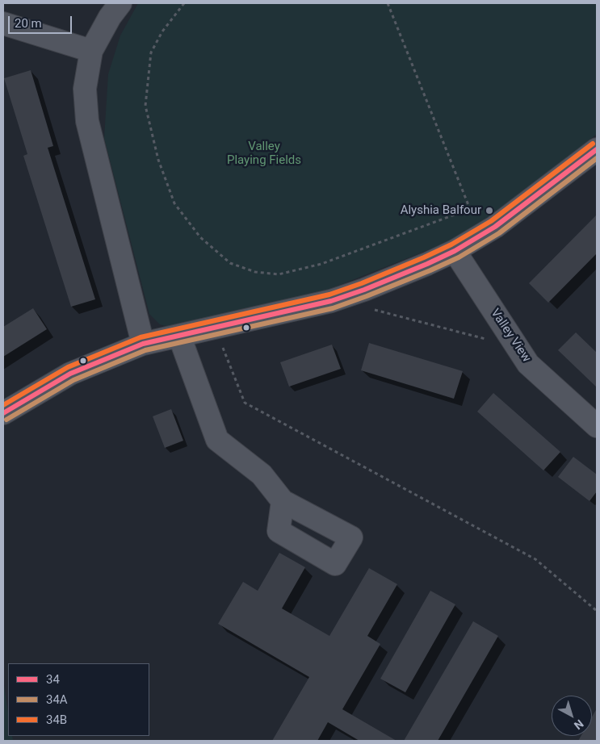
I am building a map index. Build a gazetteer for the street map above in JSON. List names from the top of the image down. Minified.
{"streets":{"street":["Valley View"]},"parks":["Valley Playing Fields"],"places":["Alyshia Balfour"],"lines":["transit line 34B","transit line 34","transit line 34A"],"legend":["34","34A","34B"],"scale_bar":"20 m","north":"bottom right"}
